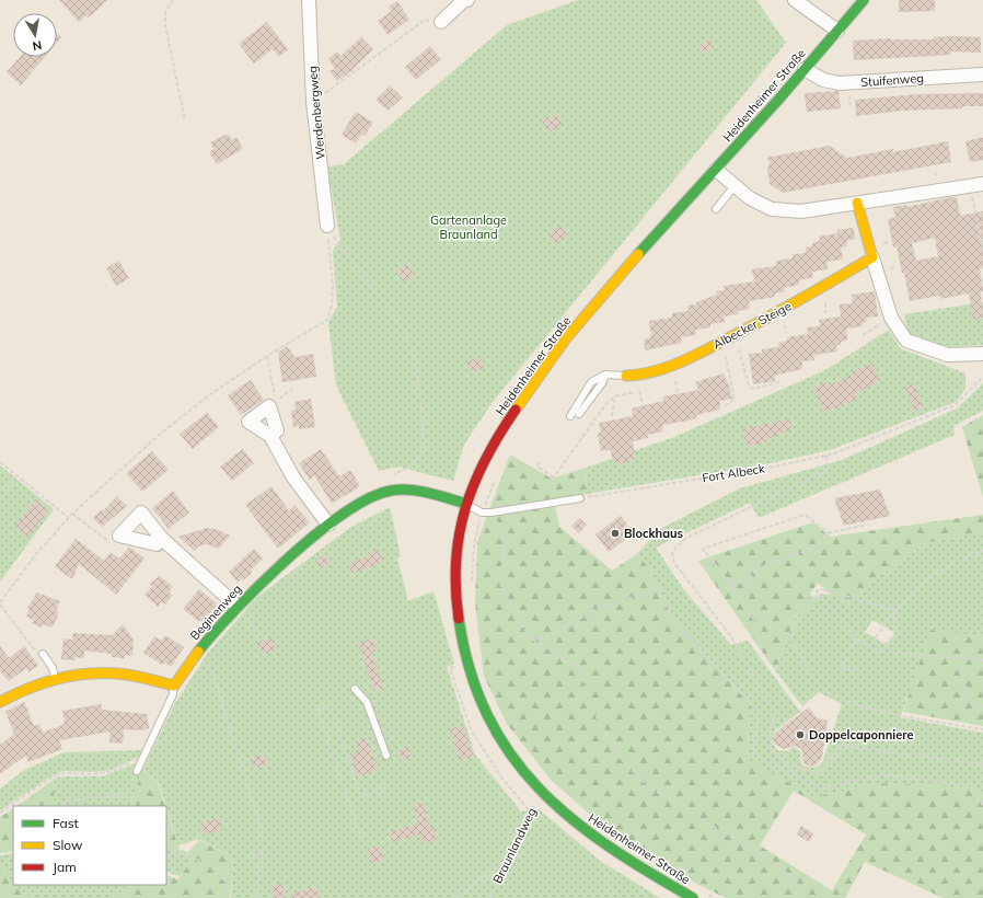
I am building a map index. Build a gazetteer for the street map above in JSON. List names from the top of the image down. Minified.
{"streets":{"main road":["Heidenheimer Straße","Albecker Steige","Beginenweg"],"street":["Stuifenweg","Werdenbergweg"],"path":["Fort Albeck","Braunlandweg"]},"crossings":[["Stuifenweg","Heidenheimer Straße"],["Heidenheimer Straße","Beginenweg"],["Heidenheimer Straße","Braunlandweg"]],"parks":["Gartenanlage Braunland"],"places":["Blockhaus","Doppelcaponniere"],"legend":["Fast","Slow","Jam"],"north":"bottom"}
